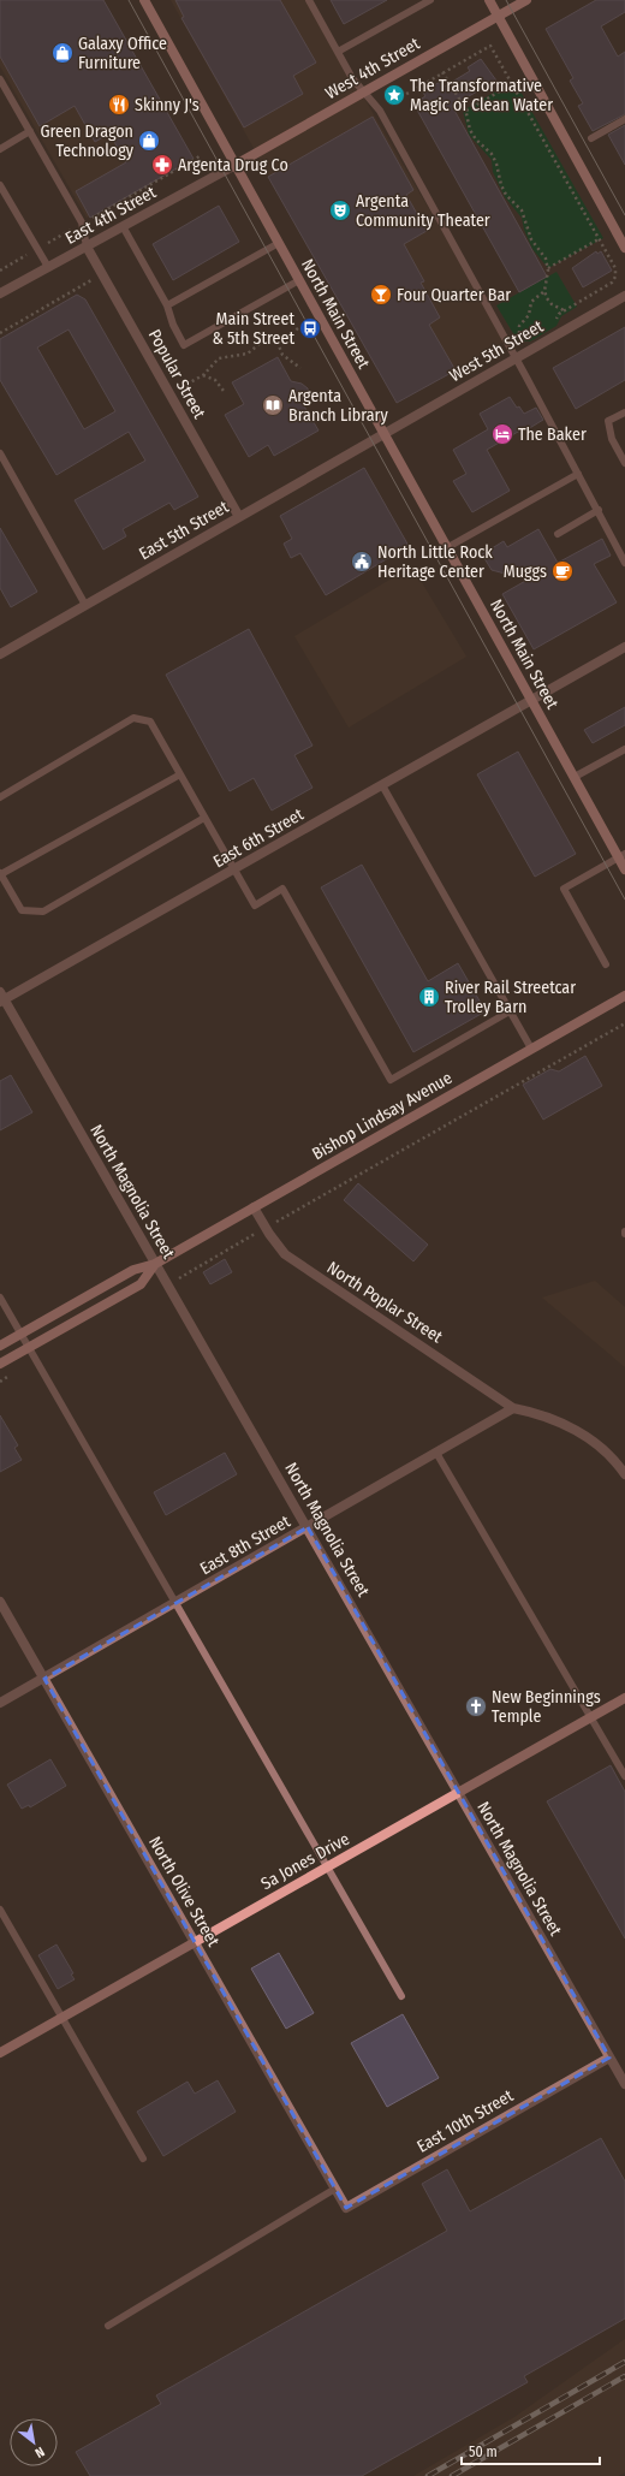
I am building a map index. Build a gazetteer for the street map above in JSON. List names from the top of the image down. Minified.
{"streets":{"main road":["West 4th Street","North Main Street","Bishop Lindsay Avenue","Sa Jones Drive"],"street":["East 4th Street","West 5th Street","Popular Street","East 5th Street","East 6th Street","North Magnolia Street","North Poplar Street","East 8th Street","North Olive Street","East 10th Street"]},"crossings":[["West 4th Street","East 4th Street"],["West 4th Street","North Main Street"],["East 4th Street","North Main Street"],["East 4th Street","Popular Street"],["North Main Street","West 5th Street"],["North Main Street","East 5th Street"],["North Main Street","East 6th Street"],["West 5th Street","East 5th Street"],["Popular Street","East 5th Street"],["East 6th Street","North Magnolia Street"],["Bishop Lindsay Avenue","North Magnolia Street"],["Bishop Lindsay Avenue","North Poplar Street"],["North Magnolia Street","East 8th Street"],["North Magnolia Street","Sa Jones Drive"],["North Magnolia Street","East 10th Street"],["North Poplar Street","East 8th Street"],["East 8th Street","North Olive Street"],["Sa Jones Drive","North Olive Street"],["North Olive Street","East 10th Street"]],"places":{"shop":["Galaxy Office Furniture","Green Dragon Technology"],"place":["The Transformative Magic of Clean Water"],"restaurant":["Skinny J's"],"pharmacy":["Argenta Drug Co"],"theatre":["Argenta Community Theater"],"bar":["Four Quarter Bar"],"bus stop":["Main Street & 5th Street"],"library":["Argenta Branch Library"],"hotel":["The Baker"],"public building":["North Little Rock Heritage Center"],"cafe":["Muggs"],"building":["River Rail Streetcar Trolley Barn"],"church":["New Beginnings Temple"]},"scale_bar":"50 m","north":"bottom right"}
